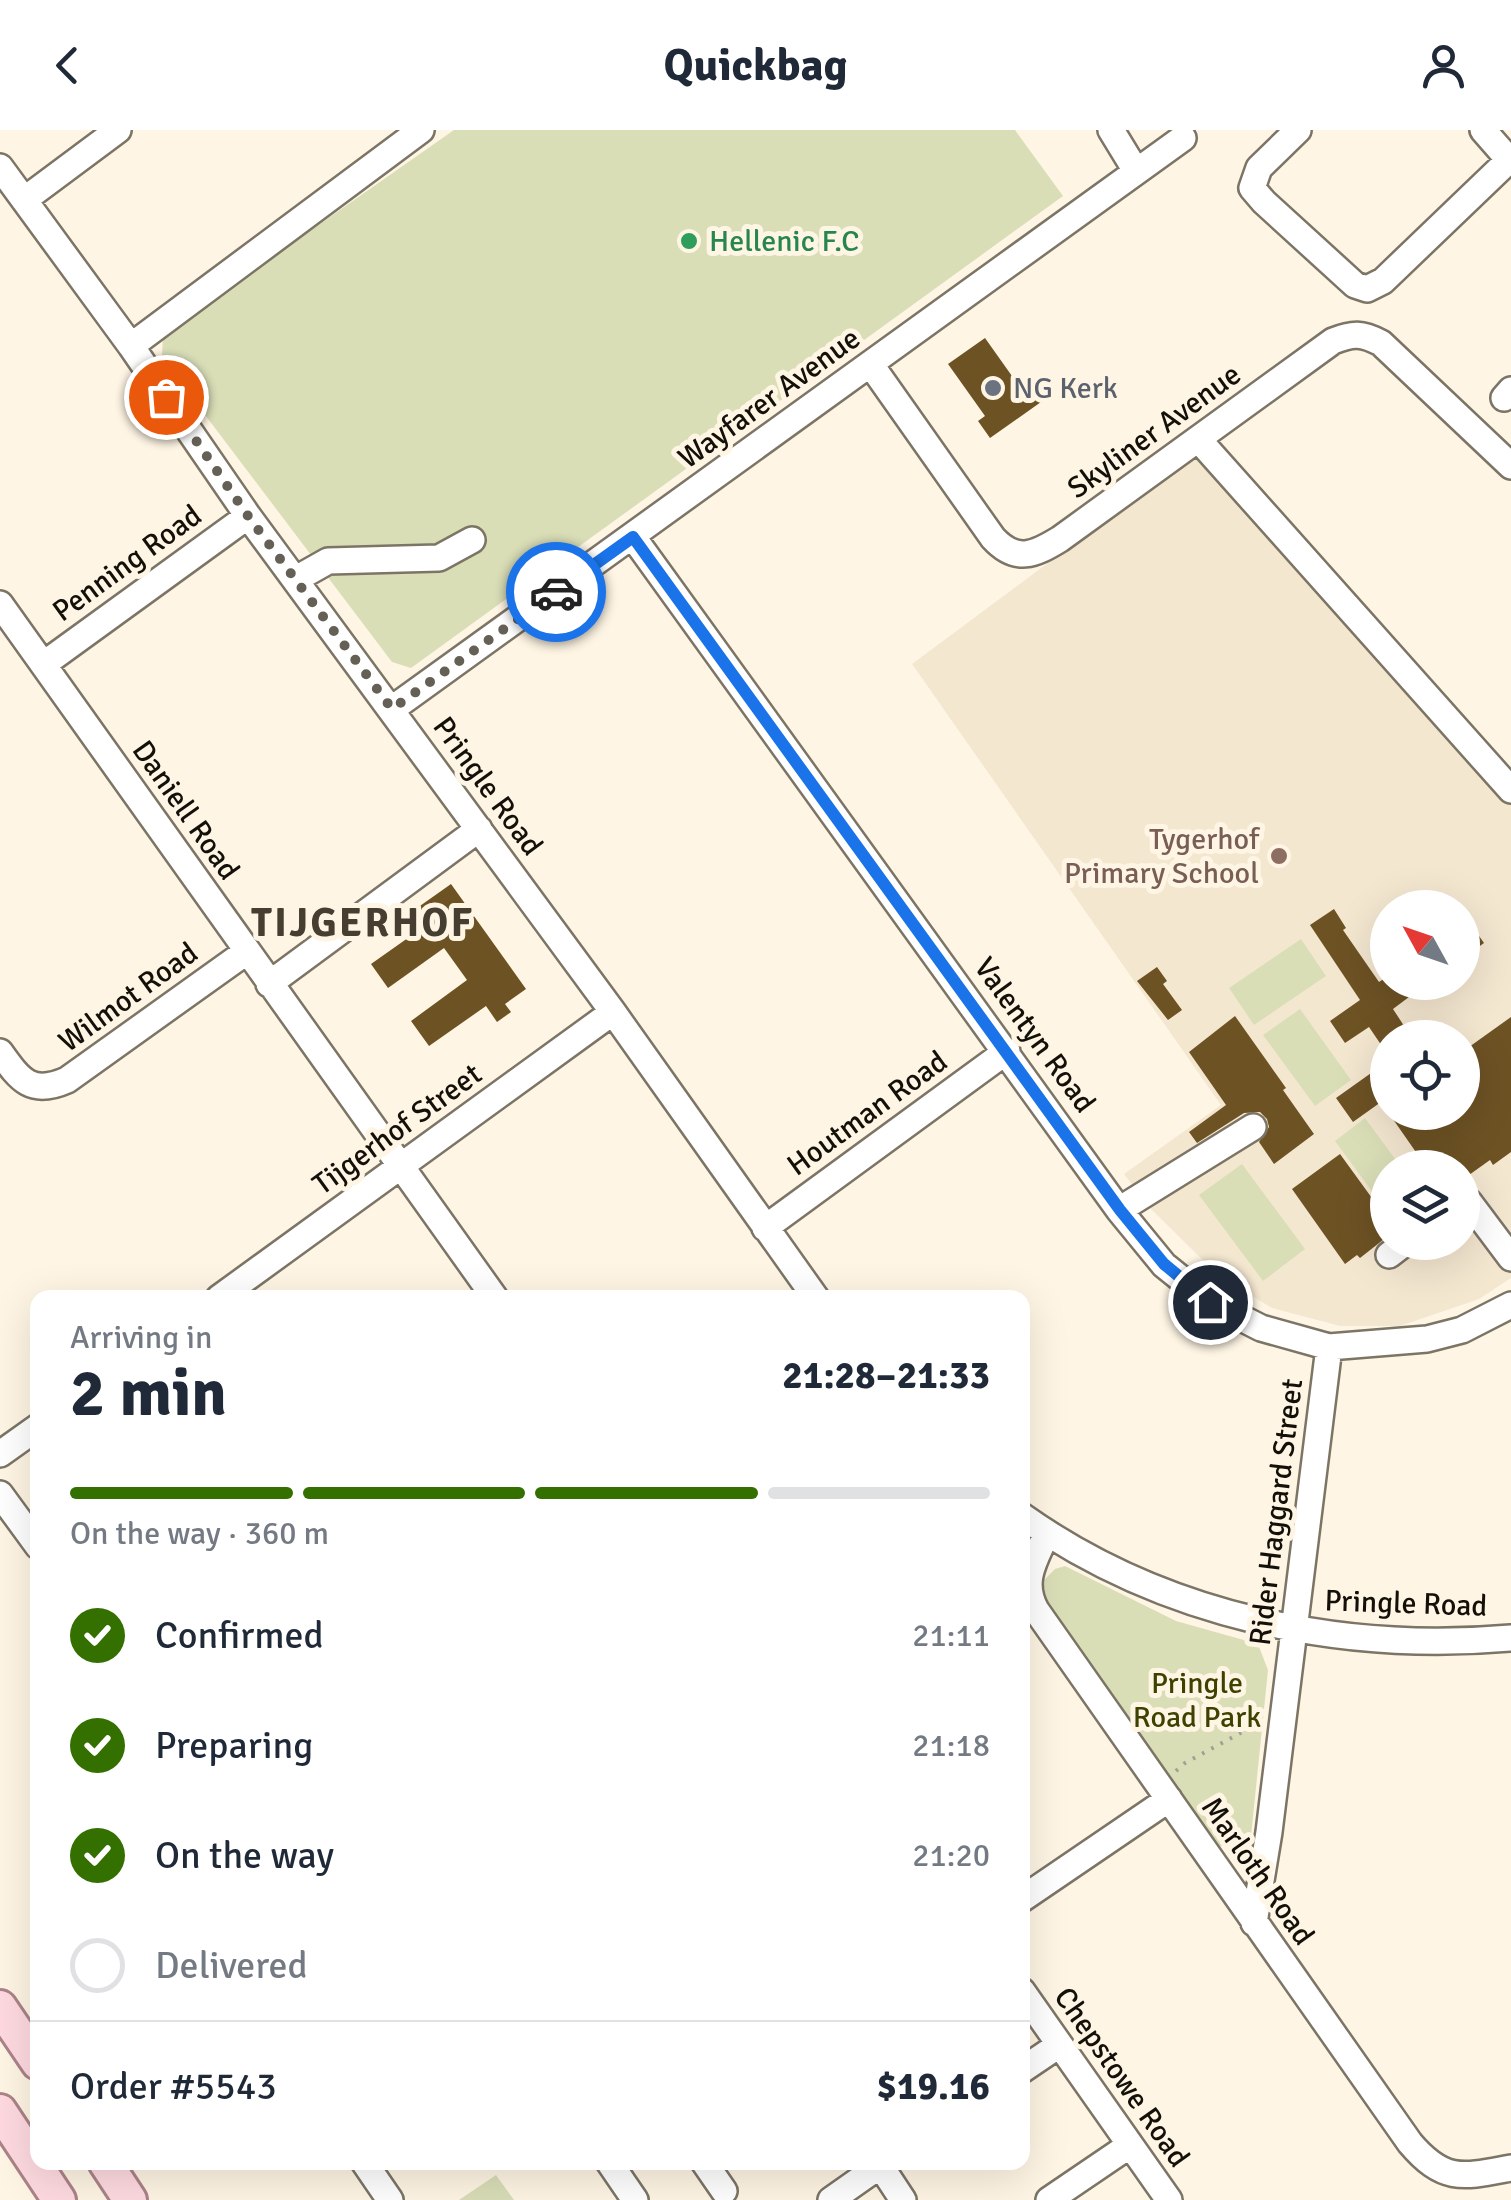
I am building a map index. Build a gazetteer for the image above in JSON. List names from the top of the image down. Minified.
{"streets":{"street":["Wayfarer Avenue","Skyliner Avenue","Penning Road","Pringle Road","Daniell Road","Wilmot Road","Valentyn Road","Houtman Road","Tijgerhof Street","Rider Haggard Street","Marloth Road","Chepstowe Road"]},"crossings":[["Wayfarer Avenue","Skyliner Avenue"],["Wayfarer Avenue","Pringle Road"],["Wayfarer Avenue","Valentyn Road"],["Penning Road","Pringle Road"],["Penning Road","Daniell Road"],["Pringle Road","Houtman Road"],["Pringle Road","Tijgerhof Street"],["Pringle Road","Rider Haggard Street"],["Pringle Road","Marloth Road"],["Daniell Road","Wilmot Road"],["Daniell Road","Tijgerhof Street"],["Valentyn Road","Houtman Road"],["Valentyn Road","Rider Haggard Street"],["Rider Haggard Street","Marloth Road"]],"districts":["TIJGERHOF"],"parks":["Pringle Road Park"],"places":["Hellenic F.C","NG Kerk","Tygerhof Primary School"],"north":"top left","page":{"header":"Quickbag","heading":["2 min","Arriving in","21:28–21:33"],"panel":["Order #5543","$19.16"],"bar":"On the way · 360 m","list":[["Confirmed","21:11"],["Preparing","21:18"],["On the way","21:20"],"Delivered"]}}
